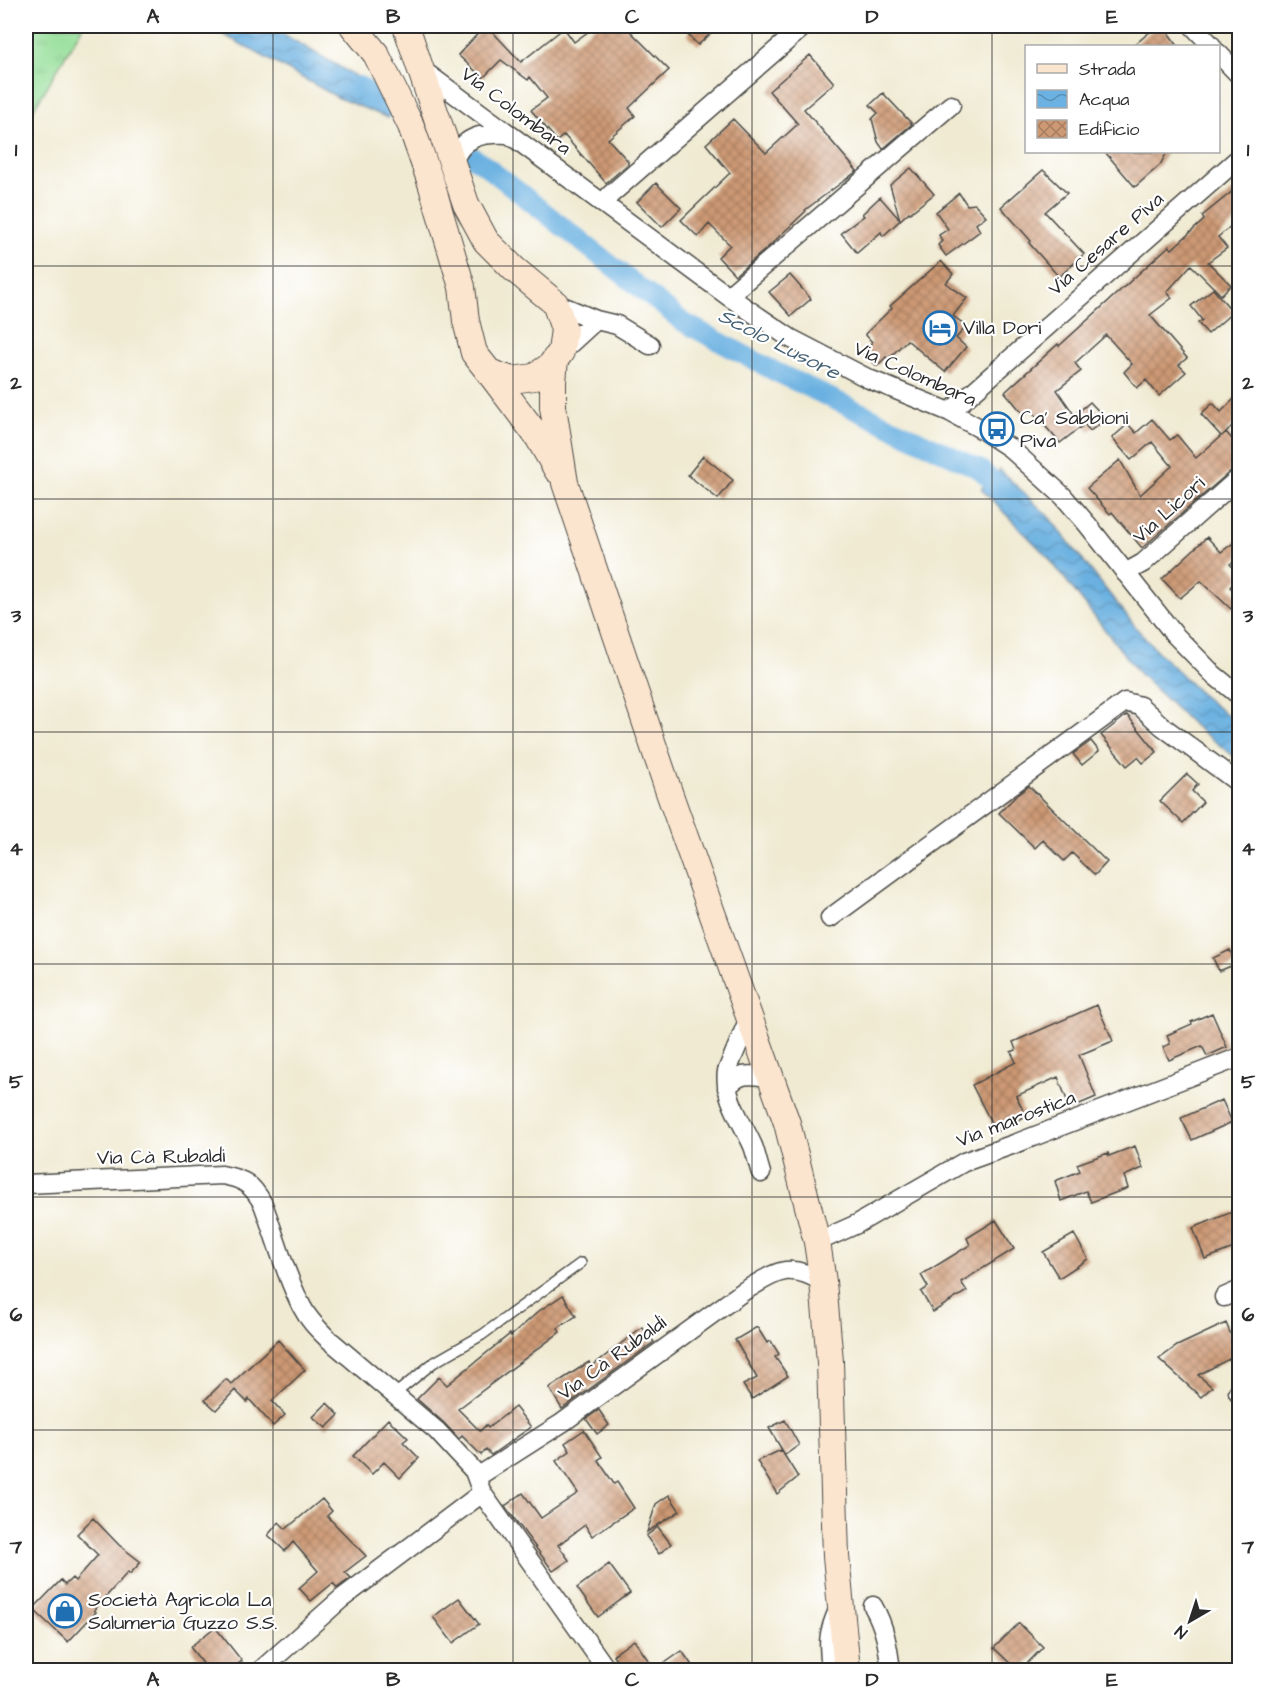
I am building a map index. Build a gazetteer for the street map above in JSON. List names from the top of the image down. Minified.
{"streets":{"street":["Via Colombara","Via Cesare Piva","Via Licori","Via marostica","Via Cà Rubaldi"]},"crossings":[["Via Colombara","Via Cesare Piva"],["Via Colombara","Via Licori"]],"water":["Scolo Lusore"],"places":{"hotel":["Villa Dori"],"bus stop":["Ca' Sabbioni Piva"],"shop":["Società Agricola La Salumeria Guzzo S.S."]},"legend":["Strada","Acqua","Edificio"],"north":"bottom left","grid":{"columns":["A","B","C","D","E"],"rows":["1","2","3","4","5","6","7"]}}
